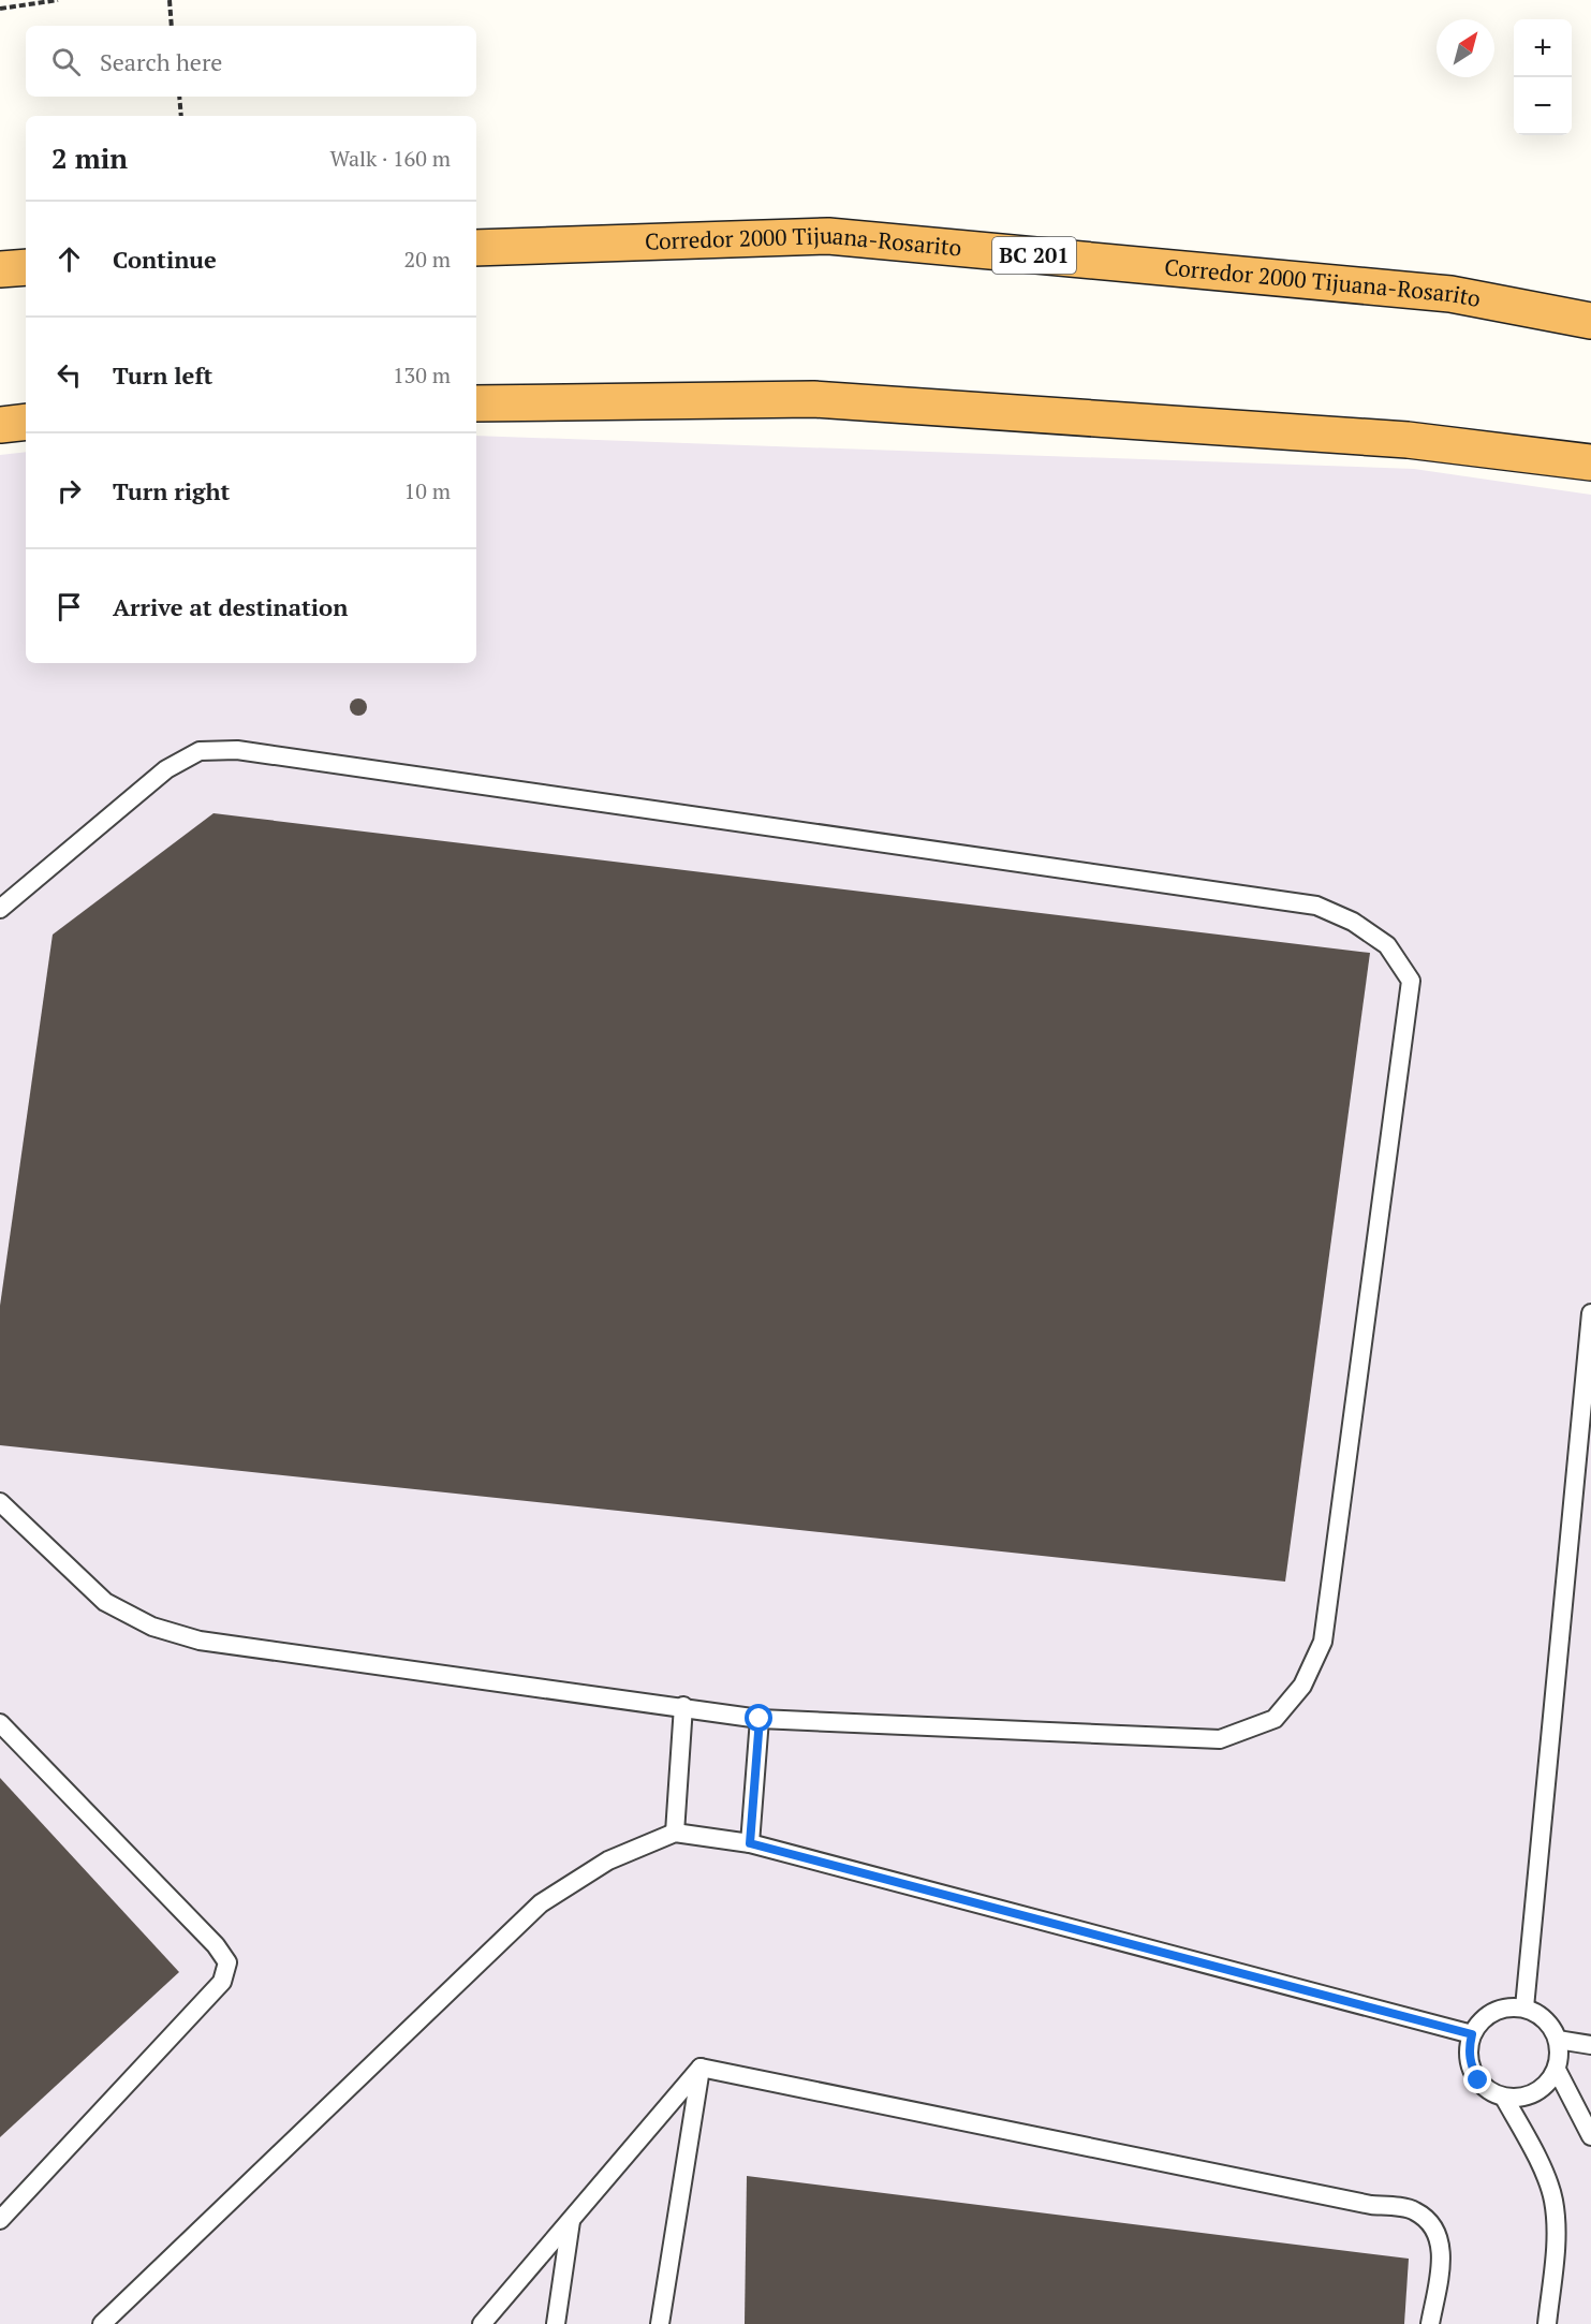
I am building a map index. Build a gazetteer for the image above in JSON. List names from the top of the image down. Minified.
{"streets":{"highway":["Corredor 2000 Tijuana-Rosarito","BC 201"]},"north":"top right","page":{"map_buttons":["+","−"],"search":"Search here","heading":["2 min","Walk · 160 m"],"list":[["Continue","20 m"],["Turn left","130 m"],["Turn right","10 m"],"Arrive at destination"]}}
